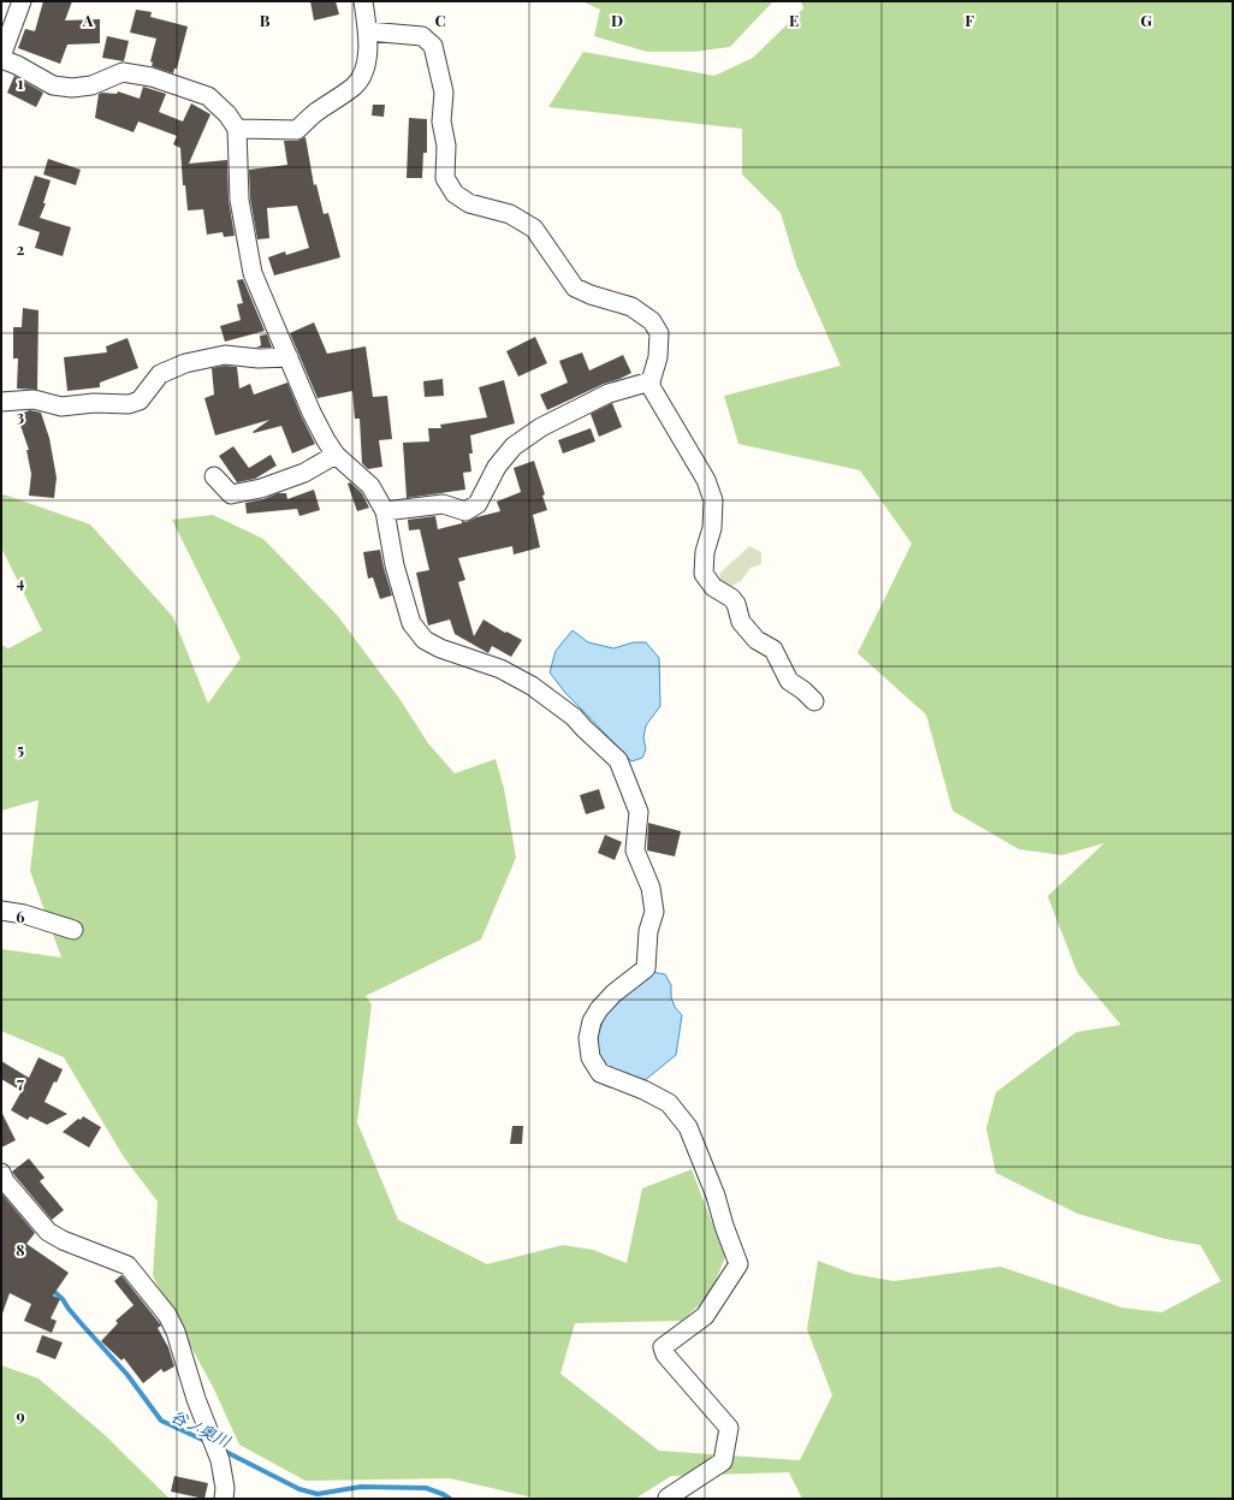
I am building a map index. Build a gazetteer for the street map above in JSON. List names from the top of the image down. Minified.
{"water":["谷ノ奥川"],"grid":{"columns":["A","B","C","D","E","F","G"],"rows":["1","2","3","4","5","6","7","8","9"]}}
